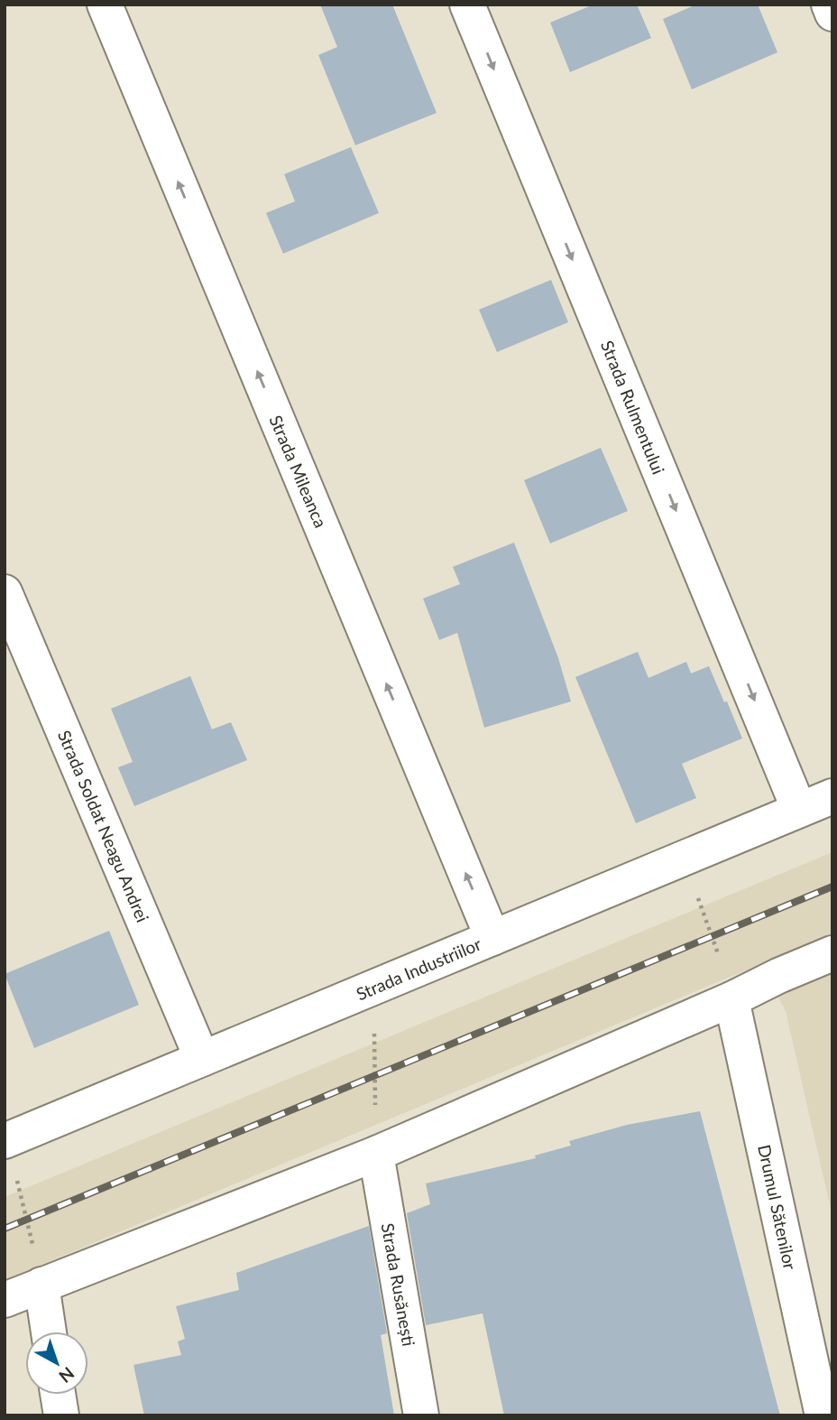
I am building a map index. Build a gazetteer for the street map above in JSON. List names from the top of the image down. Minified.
{"streets":{"street":["Strada Rulmentului","Strada Mileanca","Strada Soldat Neagu Andrei","Strada Industriilor","Drumul Sătenilor","Strada Rusănești"]},"crossings":[["Strada Rulmentului","Strada Industriilor"],["Strada Mileanca","Strada Industriilor"],["Strada Soldat Neagu Andrei","Strada Industriilor"]],"one_way":["Strada Rulmentului","Strada Mileanca"],"north":"bottom right"}
